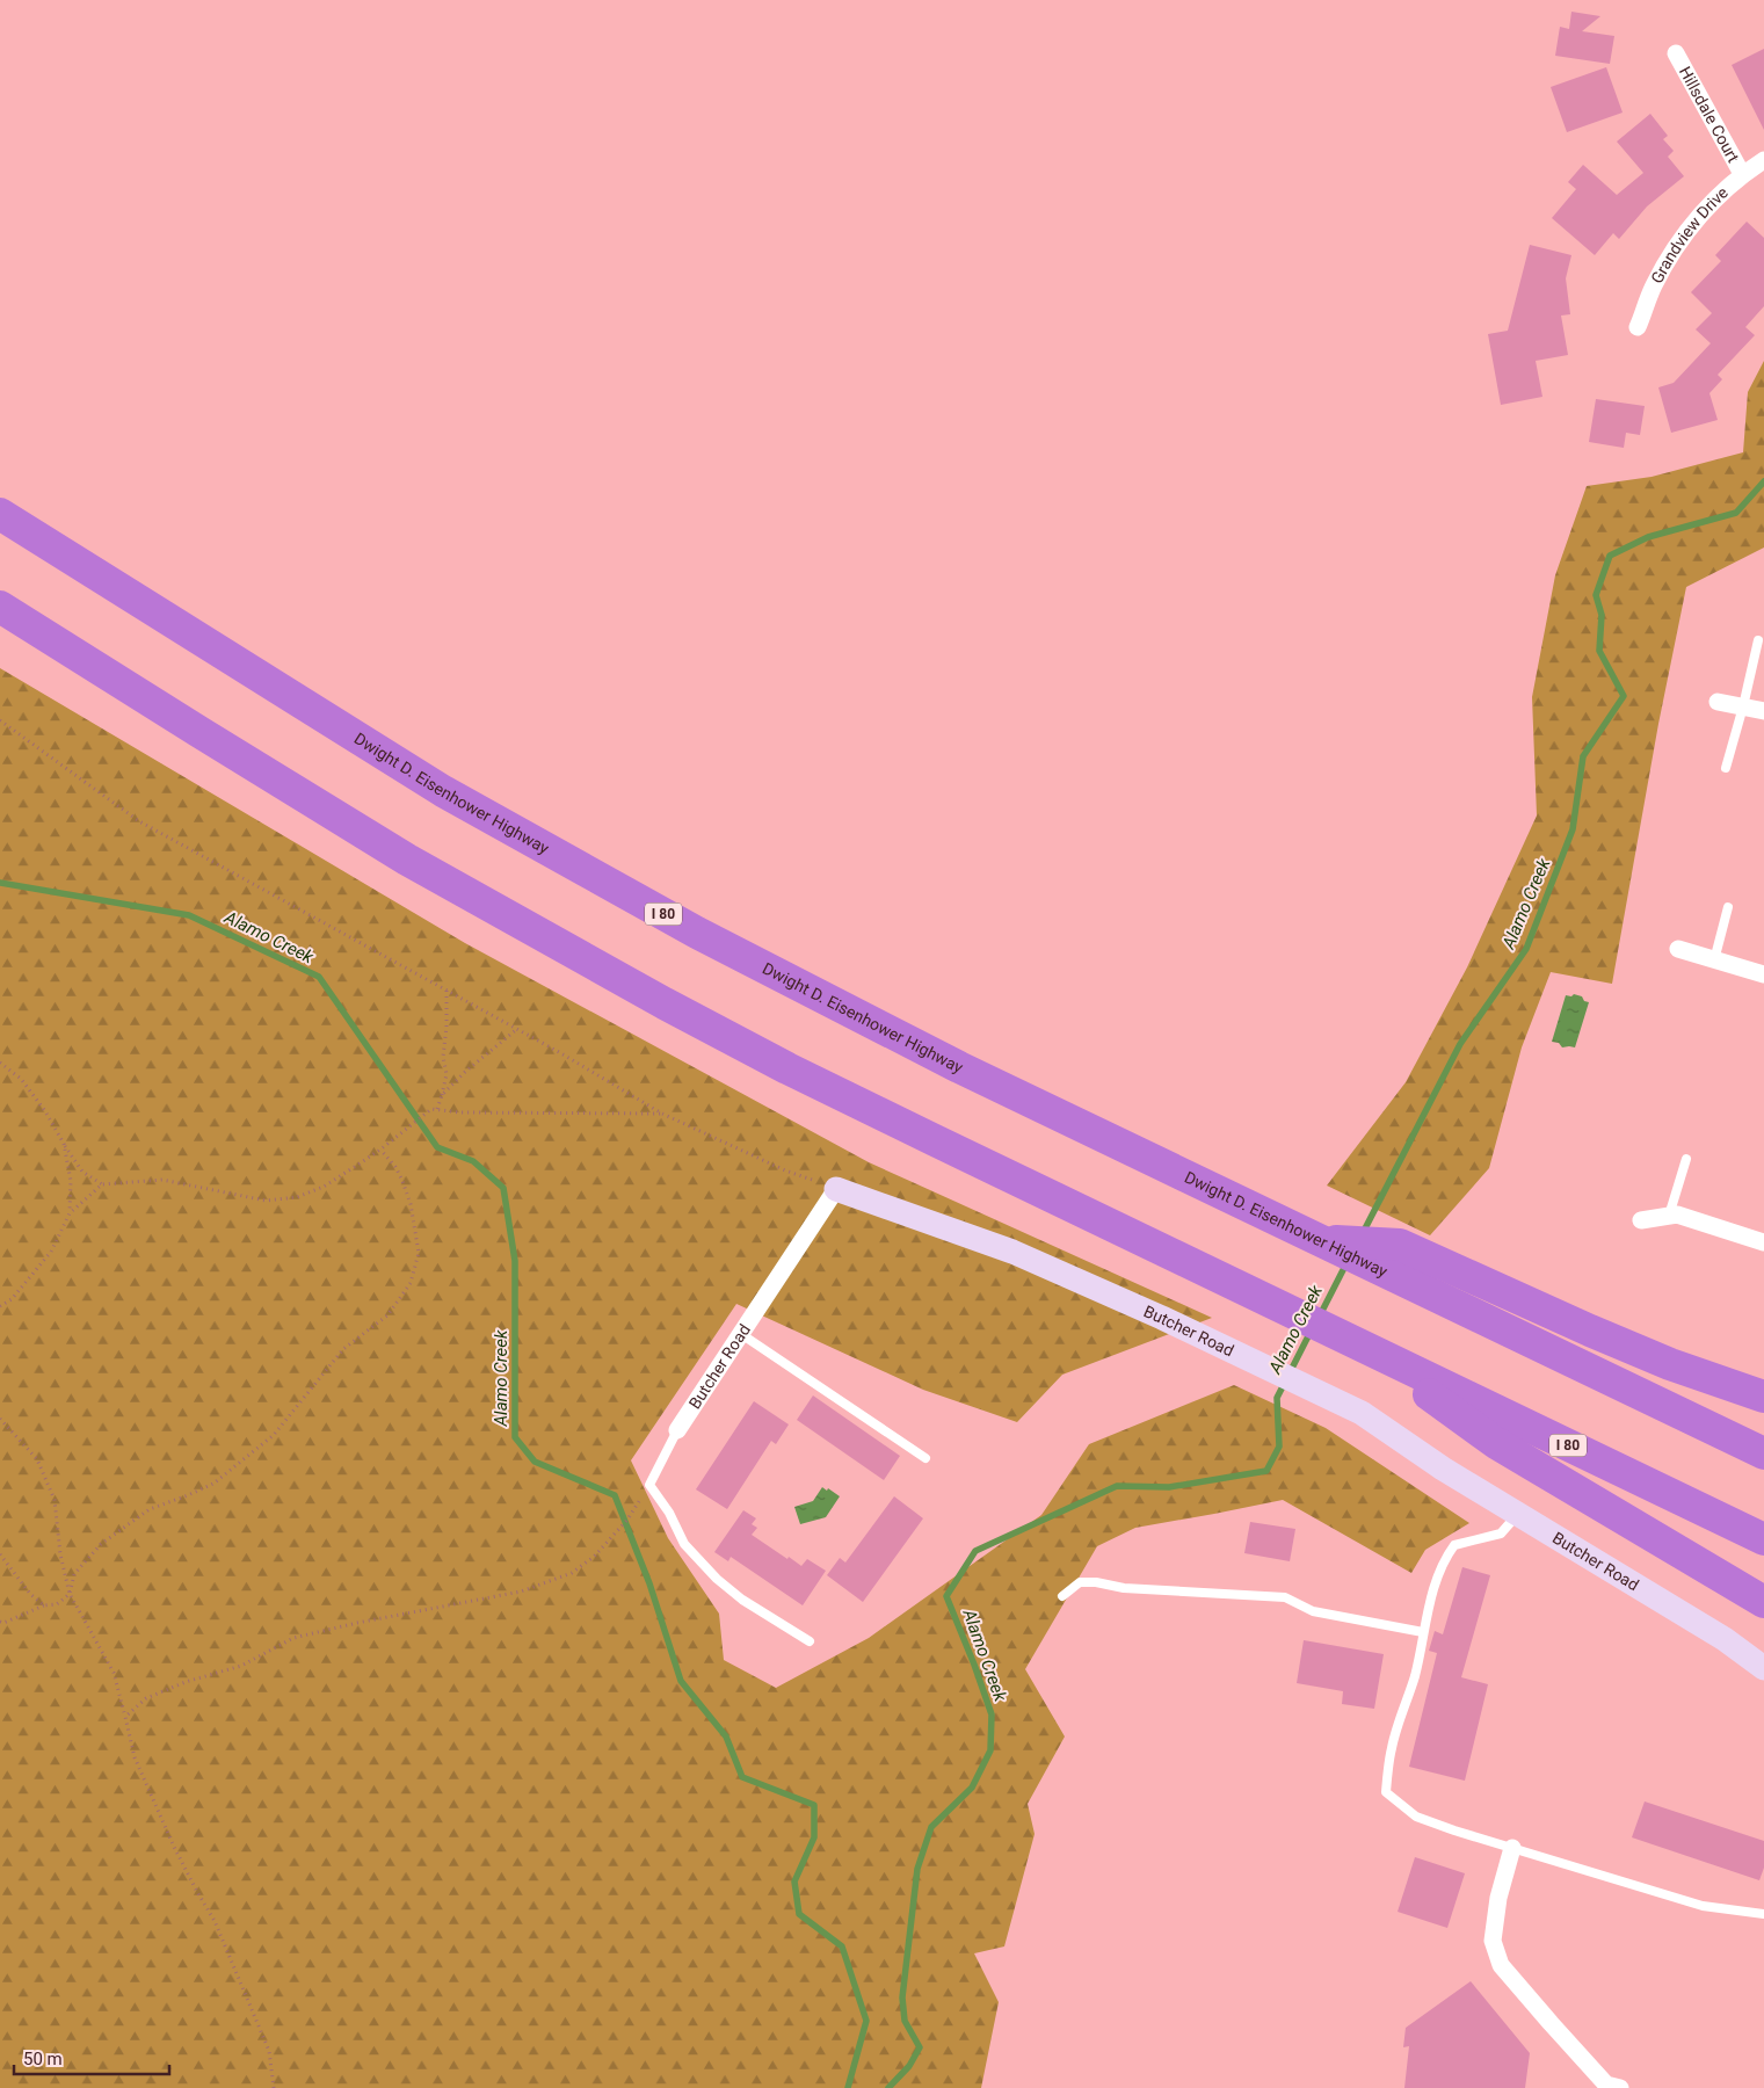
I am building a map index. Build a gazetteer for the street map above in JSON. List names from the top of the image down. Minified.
{"streets":{"highway":["Dwight D. Eisenhower Highway","I 80"],"street":["Hillsdale Court","Grandview Drive","Butcher Road"]},"crossings":[["Hillsdale Court","Grandview Drive"]],"water":["Alamo Creek"],"scale_bar":"50 m"}
